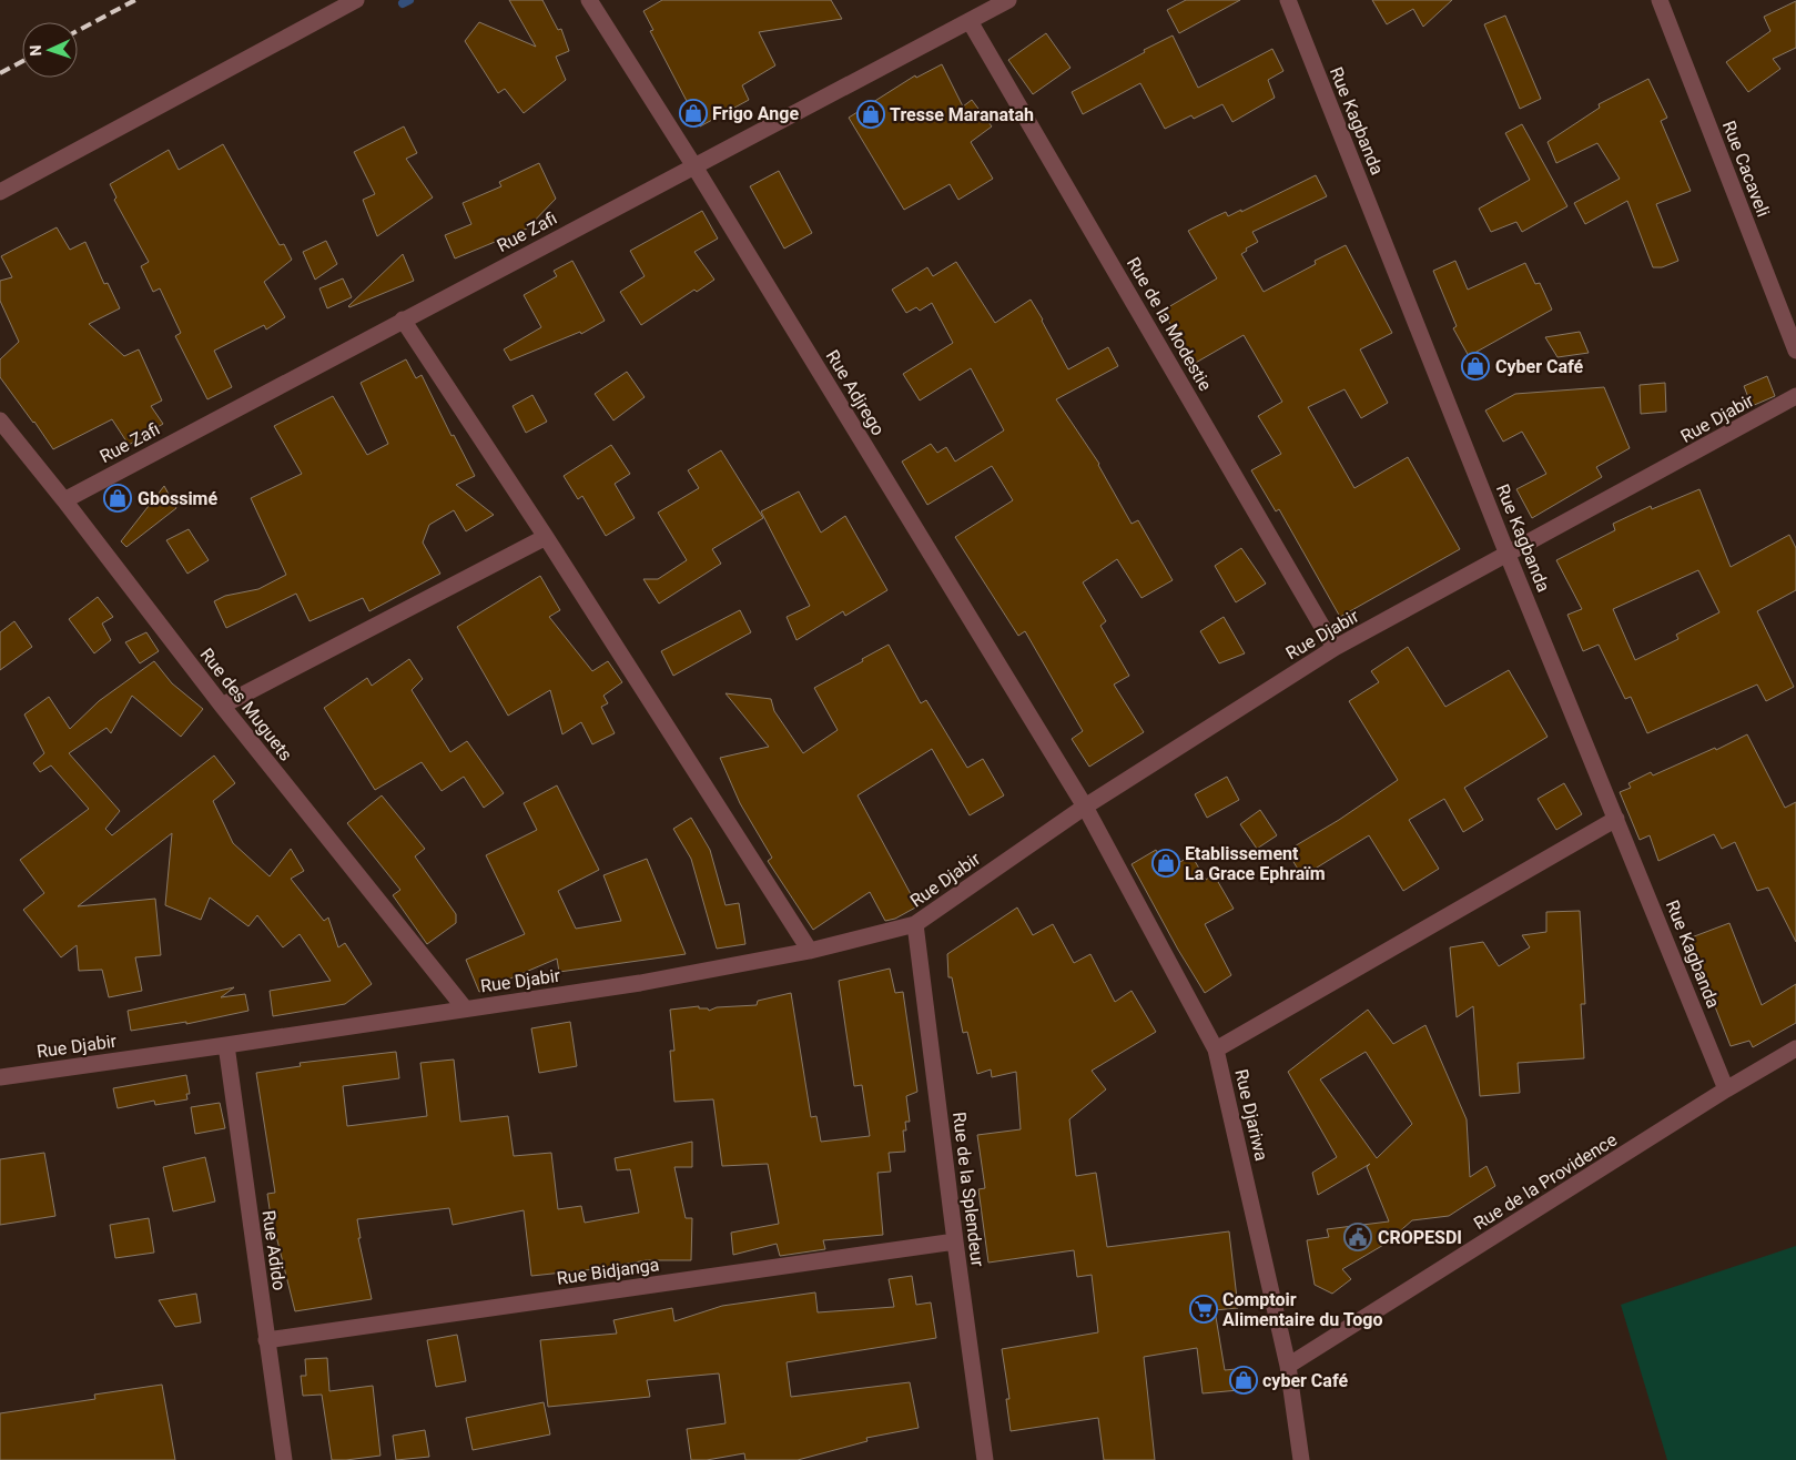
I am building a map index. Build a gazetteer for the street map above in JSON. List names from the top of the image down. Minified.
{"streets":{"street":["Rue Kagbanda","Rue Cacaveli","Rue Zafi","Rue de la Modestie","Rue Adjrego","Rue Djabir","Rue des Muguets","Rue Djariwa","Rue de la Providence","Rue de la Splendeur","Rue Adido","Rue Bidjanga"]},"crossings":[["Rue Kagbanda","Rue Djabir"],["Rue Kagbanda","Rue de la Providence"],["Rue Zafi","Rue de la Modestie"],["Rue Zafi","Rue Adjrego"],["Rue Zafi","Rue des Muguets"],["Rue de la Modestie","Rue Djabir"],["Rue Adjrego","Rue Djabir"],["Rue Adjrego","Rue Djariwa"],["Rue Djabir","Rue des Muguets"],["Rue Djabir","Rue Djariwa"],["Rue Djabir","Rue de la Splendeur"],["Rue Djabir","Rue Adido"],["Rue Djariwa","Rue de la Providence"],["Rue de la Splendeur","Rue Bidjanga"],["Rue Adido","Rue Bidjanga"]],"places":{"shop":["Frigo Ange","Tresse Maranatah","Cyber Café","Gbossimé","Etablissement La Grace Ephraïm","cyber Café"],"public building":["CROPESDI"],"supermarket":["Comptoir Alimentaire du Togo"]},"north":"left"}
